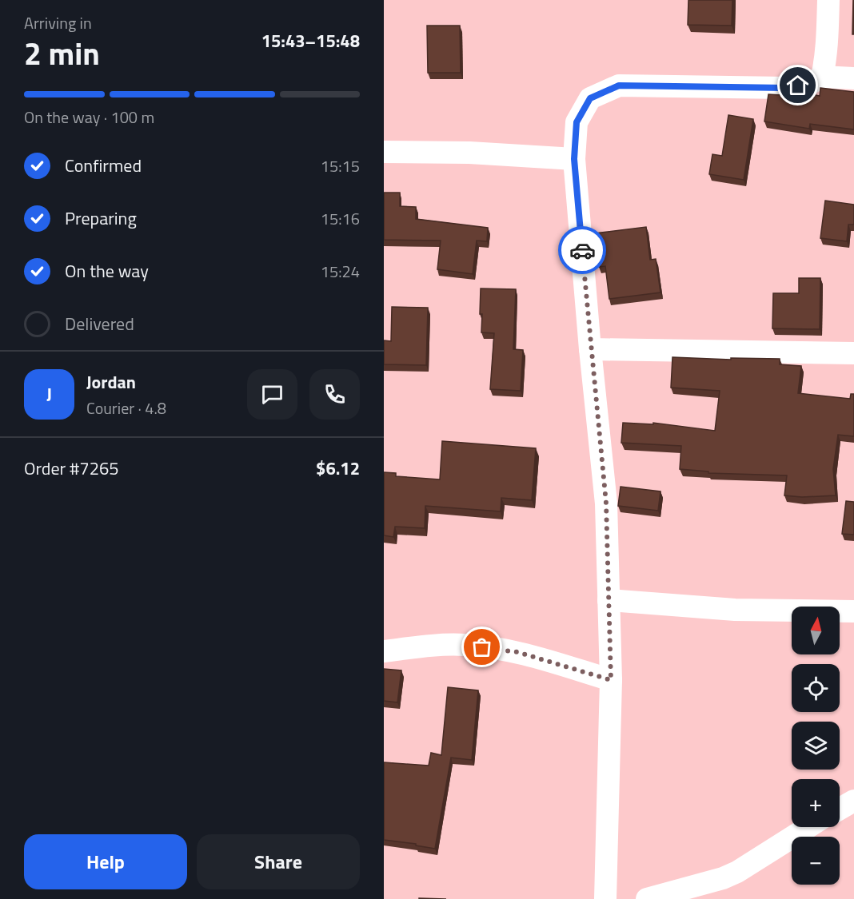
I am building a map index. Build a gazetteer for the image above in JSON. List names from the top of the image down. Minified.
{"north":"top","page":{"heading":["2 min","Arriving in","15:43–15:48"],"panel":["Jordan","Courier · 4.8","Order #7265","$6.12"],"bar":"On the way · 100 m","list":[["Confirmed","15:15"],["Preparing","15:16"],["On the way","15:24"],"Delivered"],"round":"J","map_buttons":["+","−"],"buttons":["Help","Share"]}}
